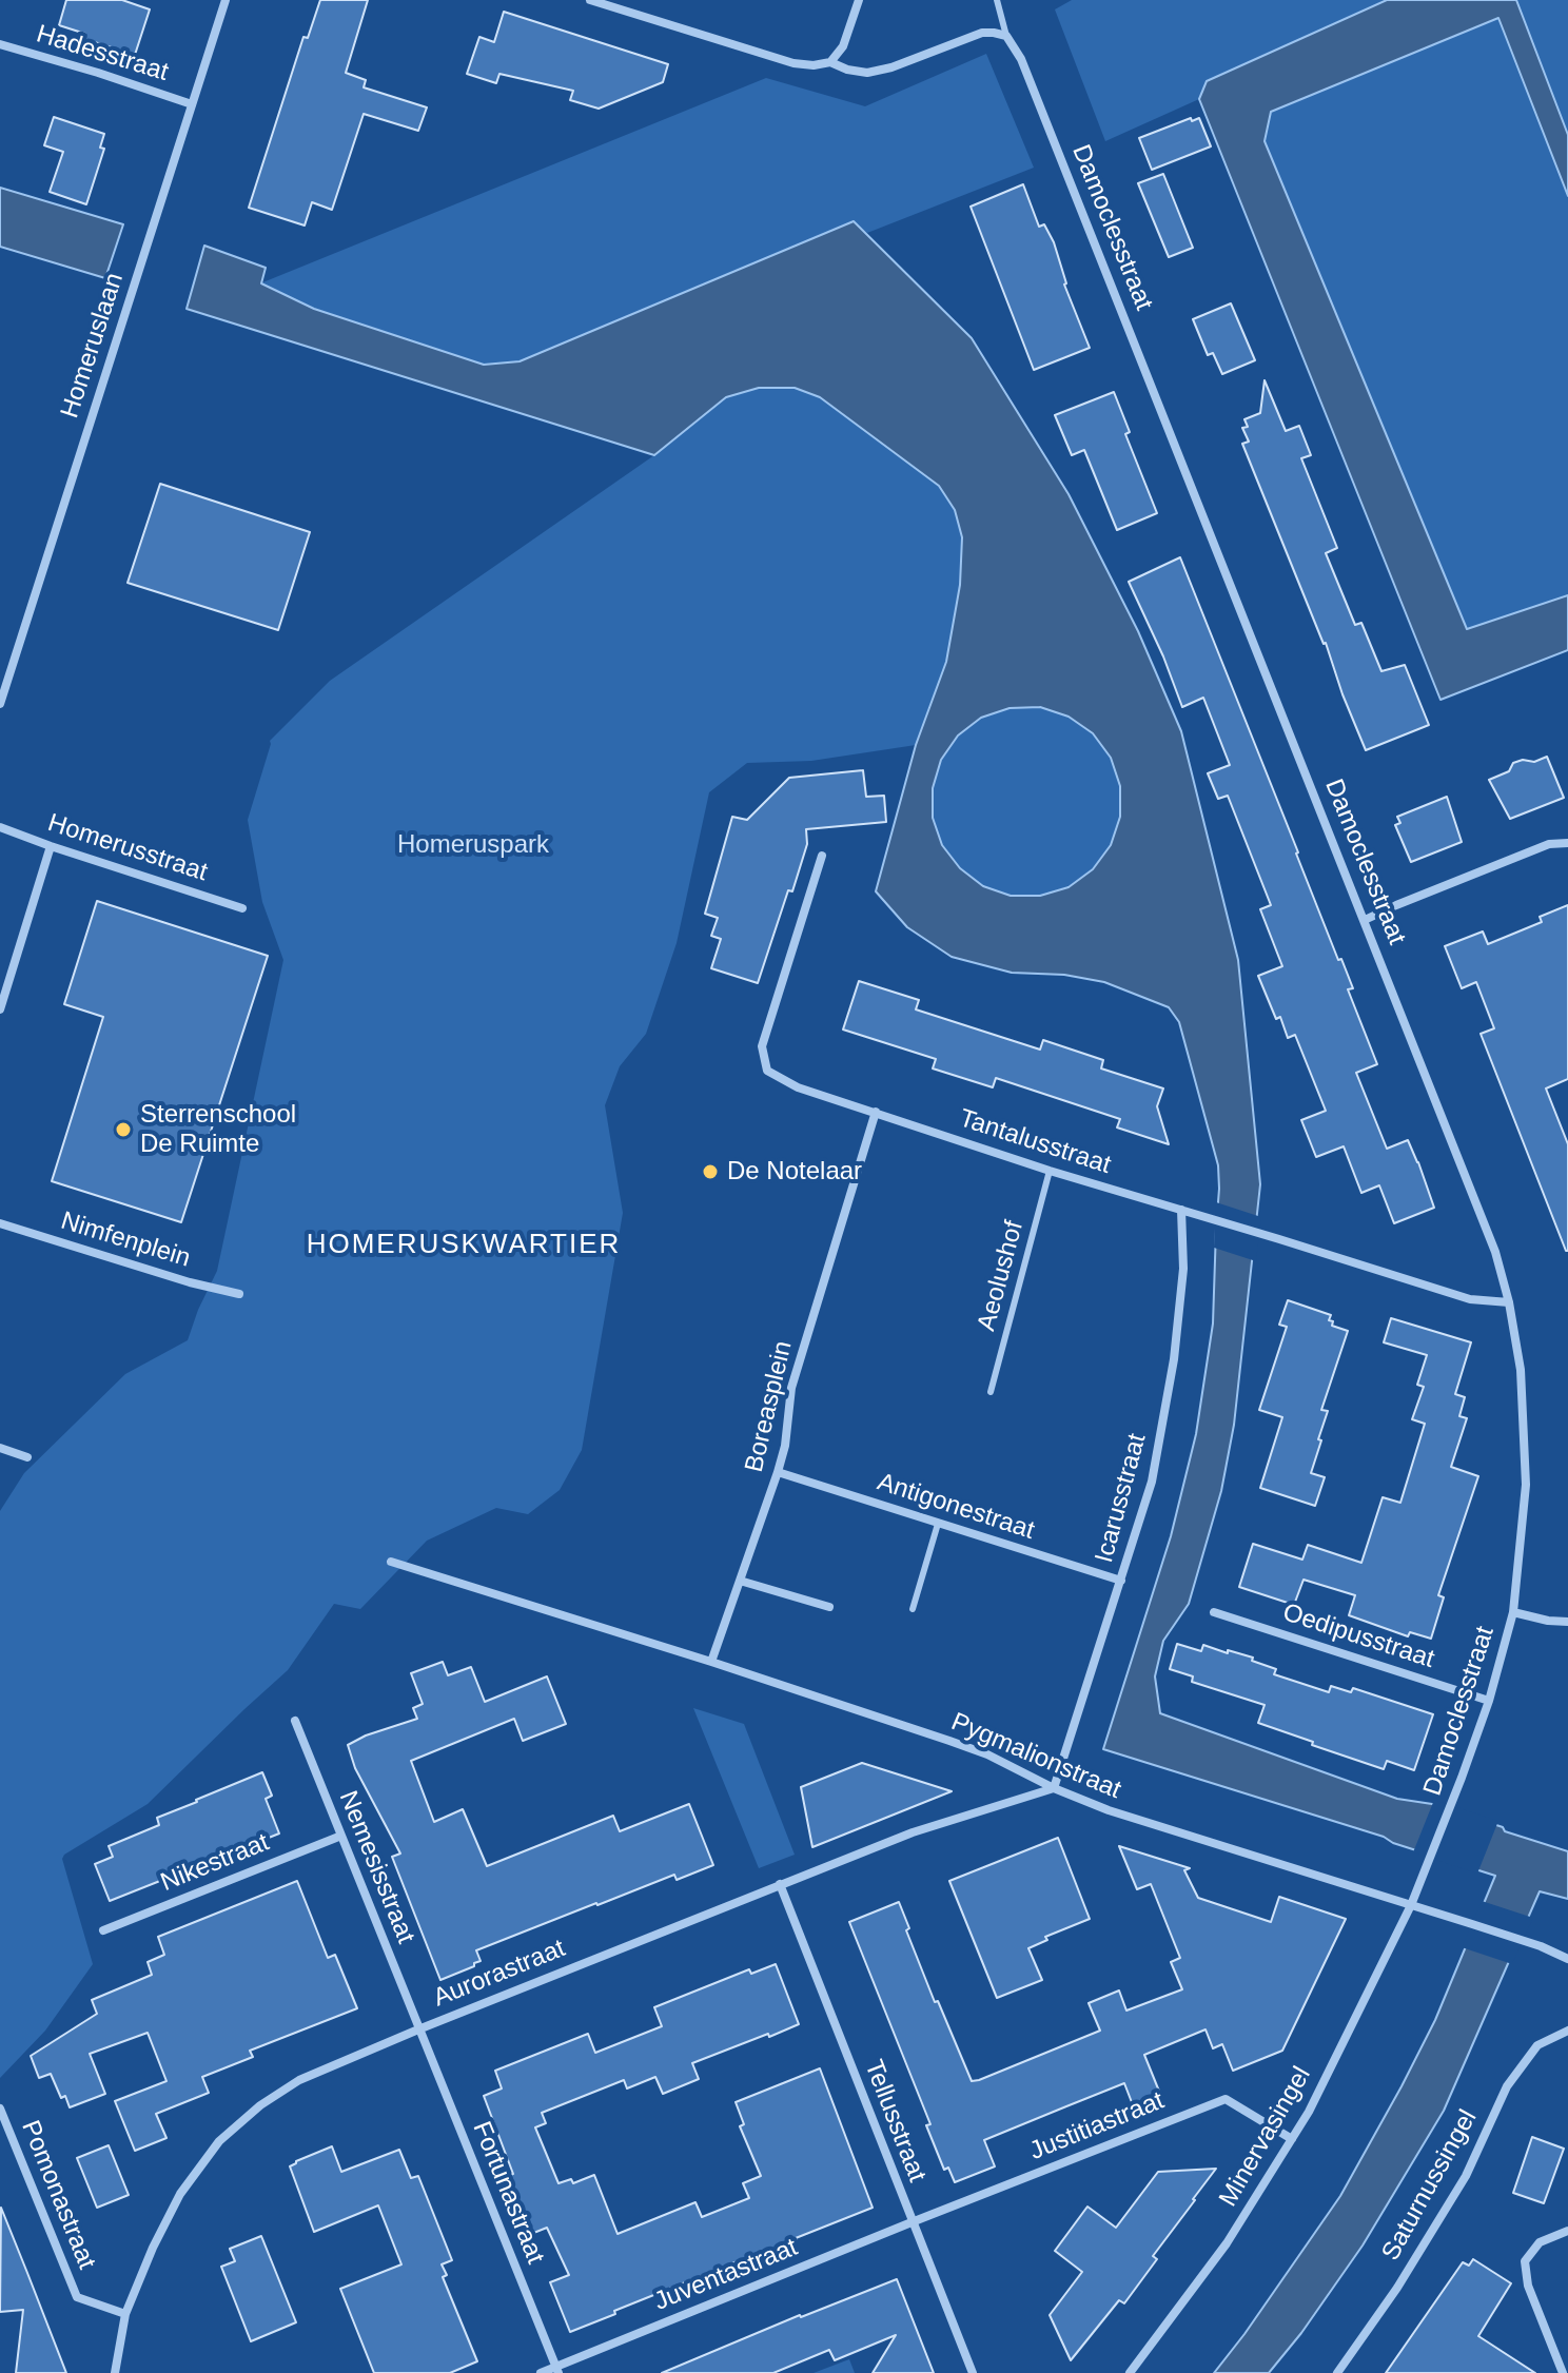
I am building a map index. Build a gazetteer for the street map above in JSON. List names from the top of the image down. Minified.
{"streets":{"street":["Hadesstraat","Damoclesstraat","Homeruslaan","Homerusstraat","Tantalusstraat","Nimfenplein","Boreasplein","Icarusstraat","Antigonestraat","Oedipusstraat","Pygmalionstraat","Nikestraat","Nemesisstraat","Aurorastraat","Tellusstraat","Justitiastraat","Minervasingel","Saturnussingel","Fortunastraat","Pomonastraat","Juventastraat"],"lane":["Aeolushof"]},"crossings":[["Hadesstraat","Homeruslaan"],["Damoclesstraat","Tantalusstraat"],["Damoclesstraat","Oedipusstraat"],["Damoclesstraat","Pygmalionstraat"],["Damoclesstraat","Minervasingel"],["Tantalusstraat","Aeolushof"],["Tantalusstraat","Boreasplein"],["Tantalusstraat","Icarusstraat"],["Boreasplein","Antigonestraat"],["Boreasplein","Pygmalionstraat"],["Icarusstraat","Antigonestraat"],["Icarusstraat","Pygmalionstraat"],["Icarusstraat","Aurorastraat"],["Pygmalionstraat","Aurorastraat"],["Pygmalionstraat","Minervasingel"],["Nikestraat","Nemesisstraat"],["Nemesisstraat","Aurorastraat"],["Nemesisstraat","Fortunastraat"],["Aurorastraat","Tellusstraat"],["Aurorastraat","Fortunastraat"],["Aurorastraat","Pomonastraat"],["Tellusstraat","Justitiastraat"],["Tellusstraat","Juventastraat"],["Justitiastraat","Minervasingel"],["Justitiastraat","Juventastraat"],["Fortunastraat","Juventastraat"]],"districts":["HOMERUSKWARTIER"],"parks":["Homeruspark"],"places":["Sterrenschool De Ruimte","De Notelaar"]}
